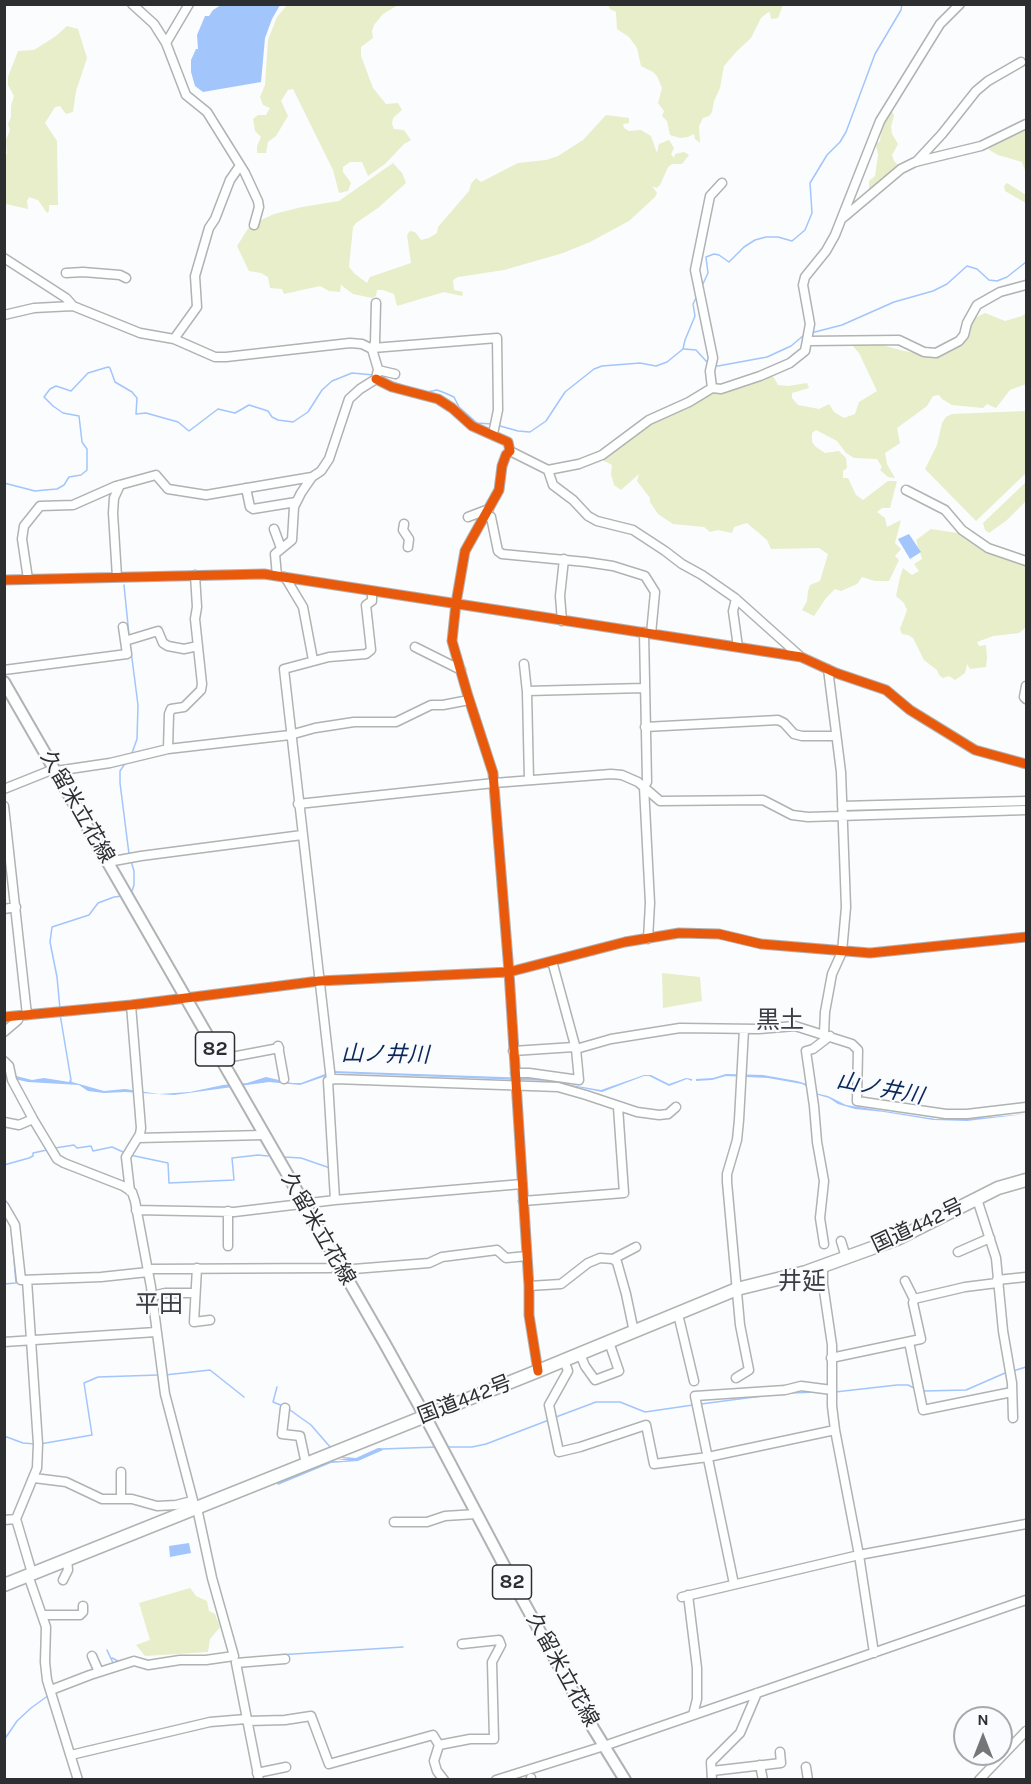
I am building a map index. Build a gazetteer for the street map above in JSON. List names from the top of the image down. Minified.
{"streets":{"highway":["国道442号"],"main road":["久留米立花線","82"]},"crossings":[["久留米立花線","国道442号"]],"districts":["黒土","井延","平田"],"water":["山ノ井川"],"north":"top"}
